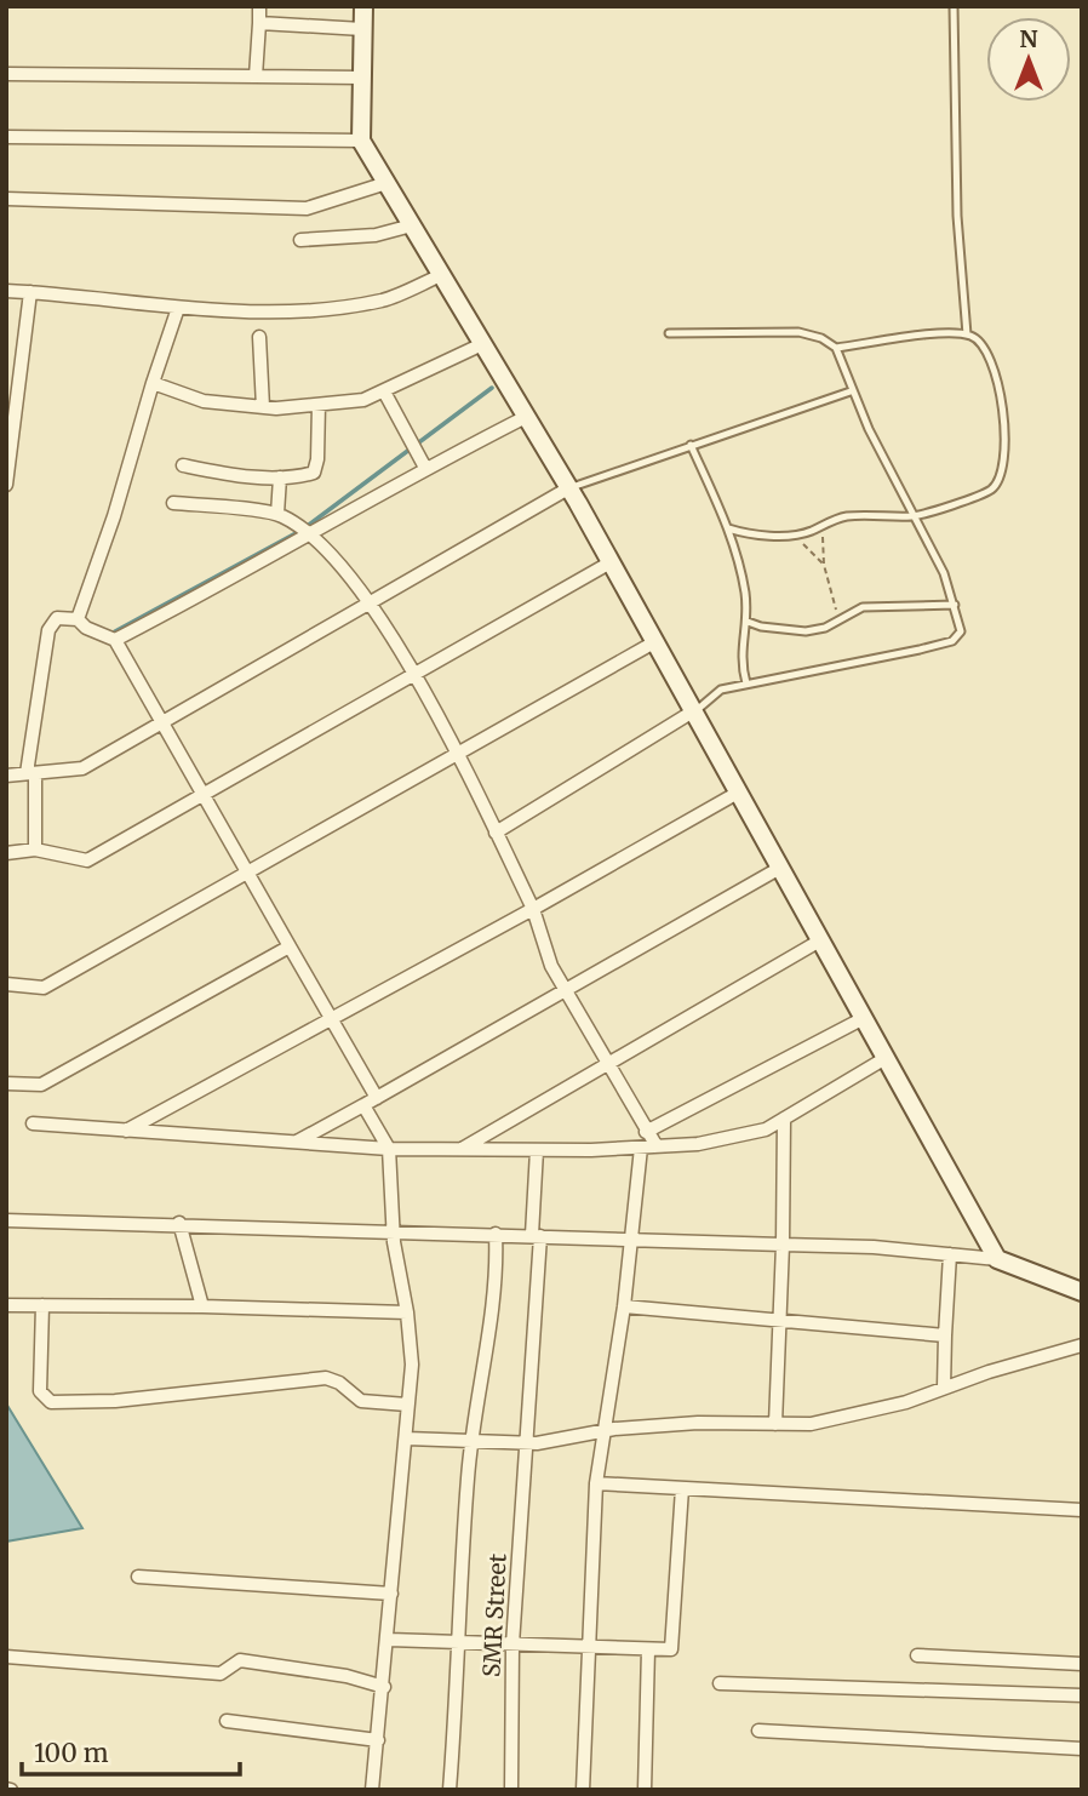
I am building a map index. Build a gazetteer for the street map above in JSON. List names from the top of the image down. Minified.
{"streets":{"street":["SMR Street"]},"scale_bar":"100 m","north":"top"}
